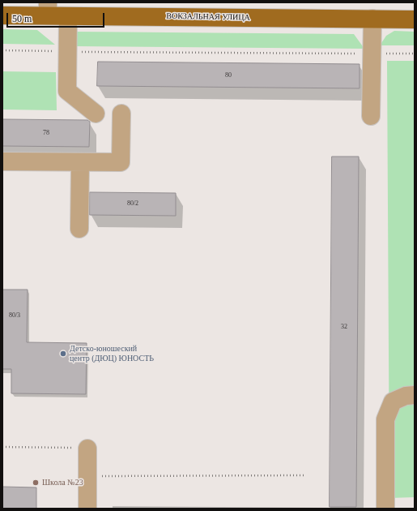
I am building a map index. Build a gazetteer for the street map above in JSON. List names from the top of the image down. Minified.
{"streets":{"main road":["ВОКЗАЛЬНАЯ УЛИЦА"]},"places":["Детско-юношеский центр (ДЮЦ) ЮНОСТЬ","Школа №23"],"house_numbers":["80","78","80/2","80/3","32"],"scale_bar":"50 m"}
